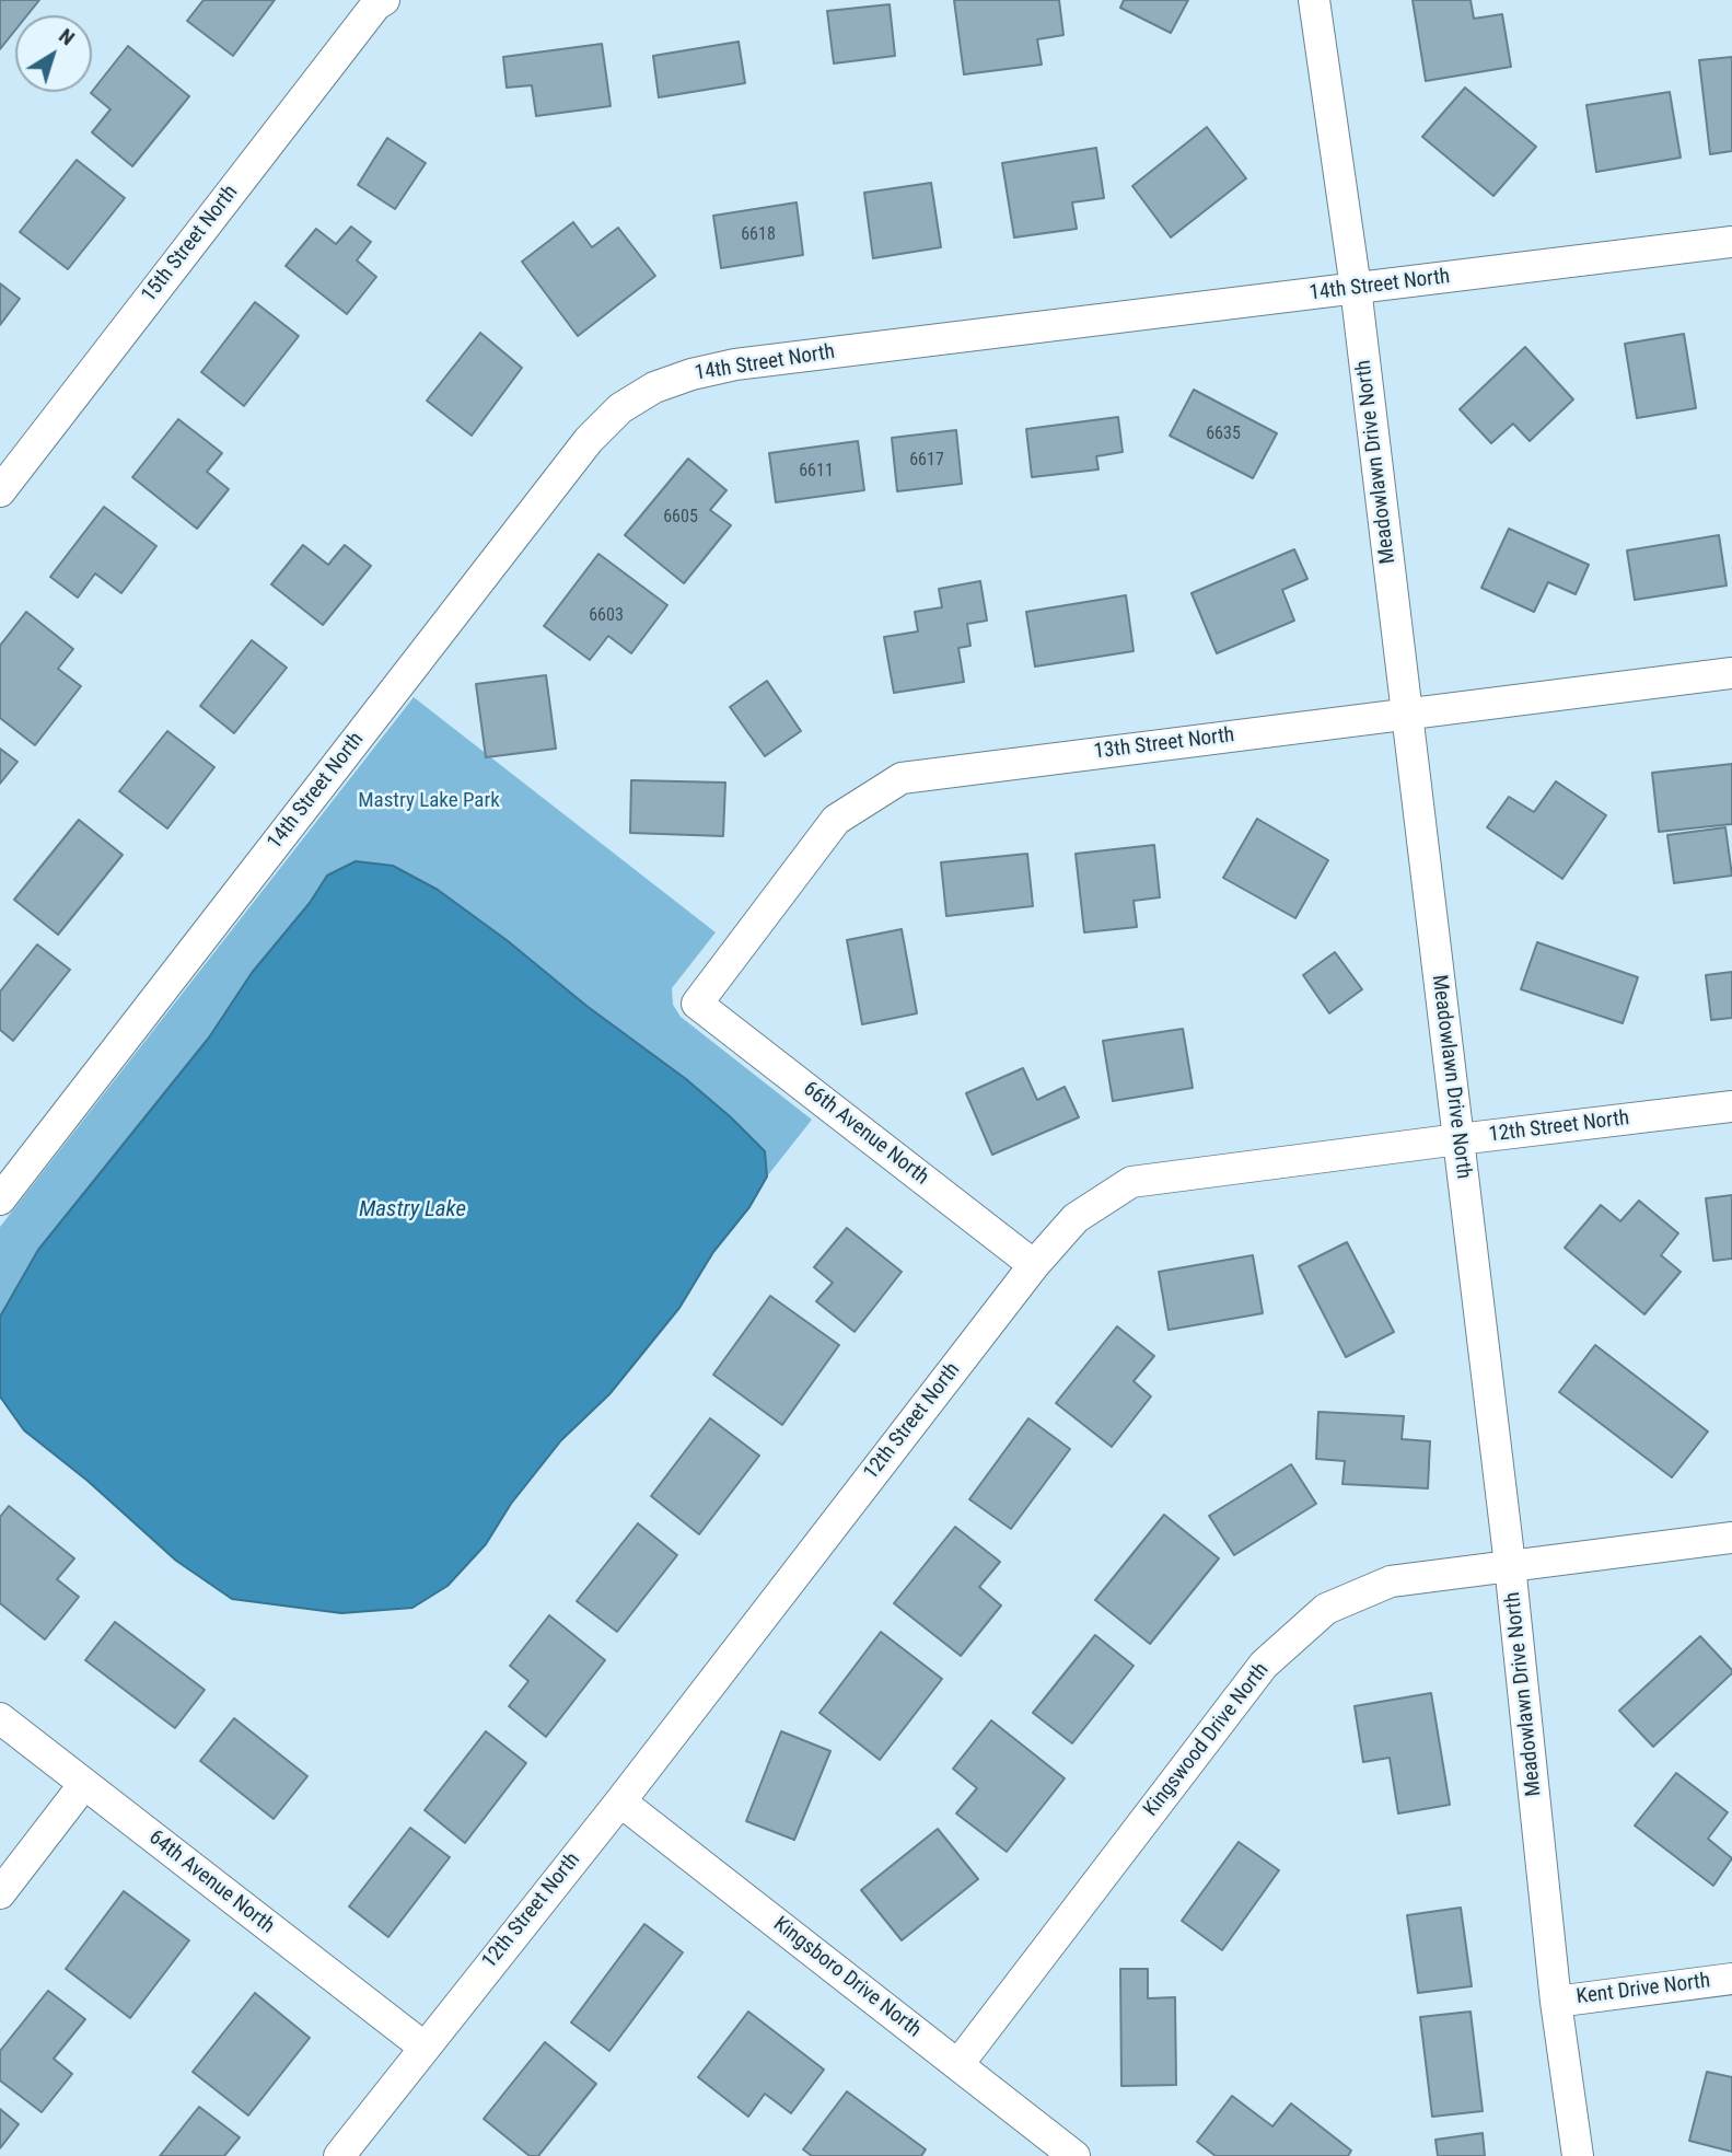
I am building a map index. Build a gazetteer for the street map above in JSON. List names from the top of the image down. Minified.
{"streets":{"street":["15th Street North","14th Street North","Meadowlawn Drive North","13th Street North","12th Street North","66th Avenue North","Kingswood Drive North","64th Avenue North","Kingsboro Drive North","Kent Drive North"]},"crossings":[["14th Street North","Meadowlawn Drive North"],["Meadowlawn Drive North","13th Street North"],["Meadowlawn Drive North","12th Street North"],["Meadowlawn Drive North","Kingswood Drive North"],["Meadowlawn Drive North","Kent Drive North"],["13th Street North","66th Avenue North"],["12th Street North","66th Avenue North"],["12th Street North","64th Avenue North"],["12th Street North","Kingsboro Drive North"],["Kingswood Drive North","Kingsboro Drive North"]],"water":["Mastry Lake"],"parks":["Mastry Lake Park"],"house_numbers":["6618","6635","6617","6611","6605","6603"],"north":"top right"}
